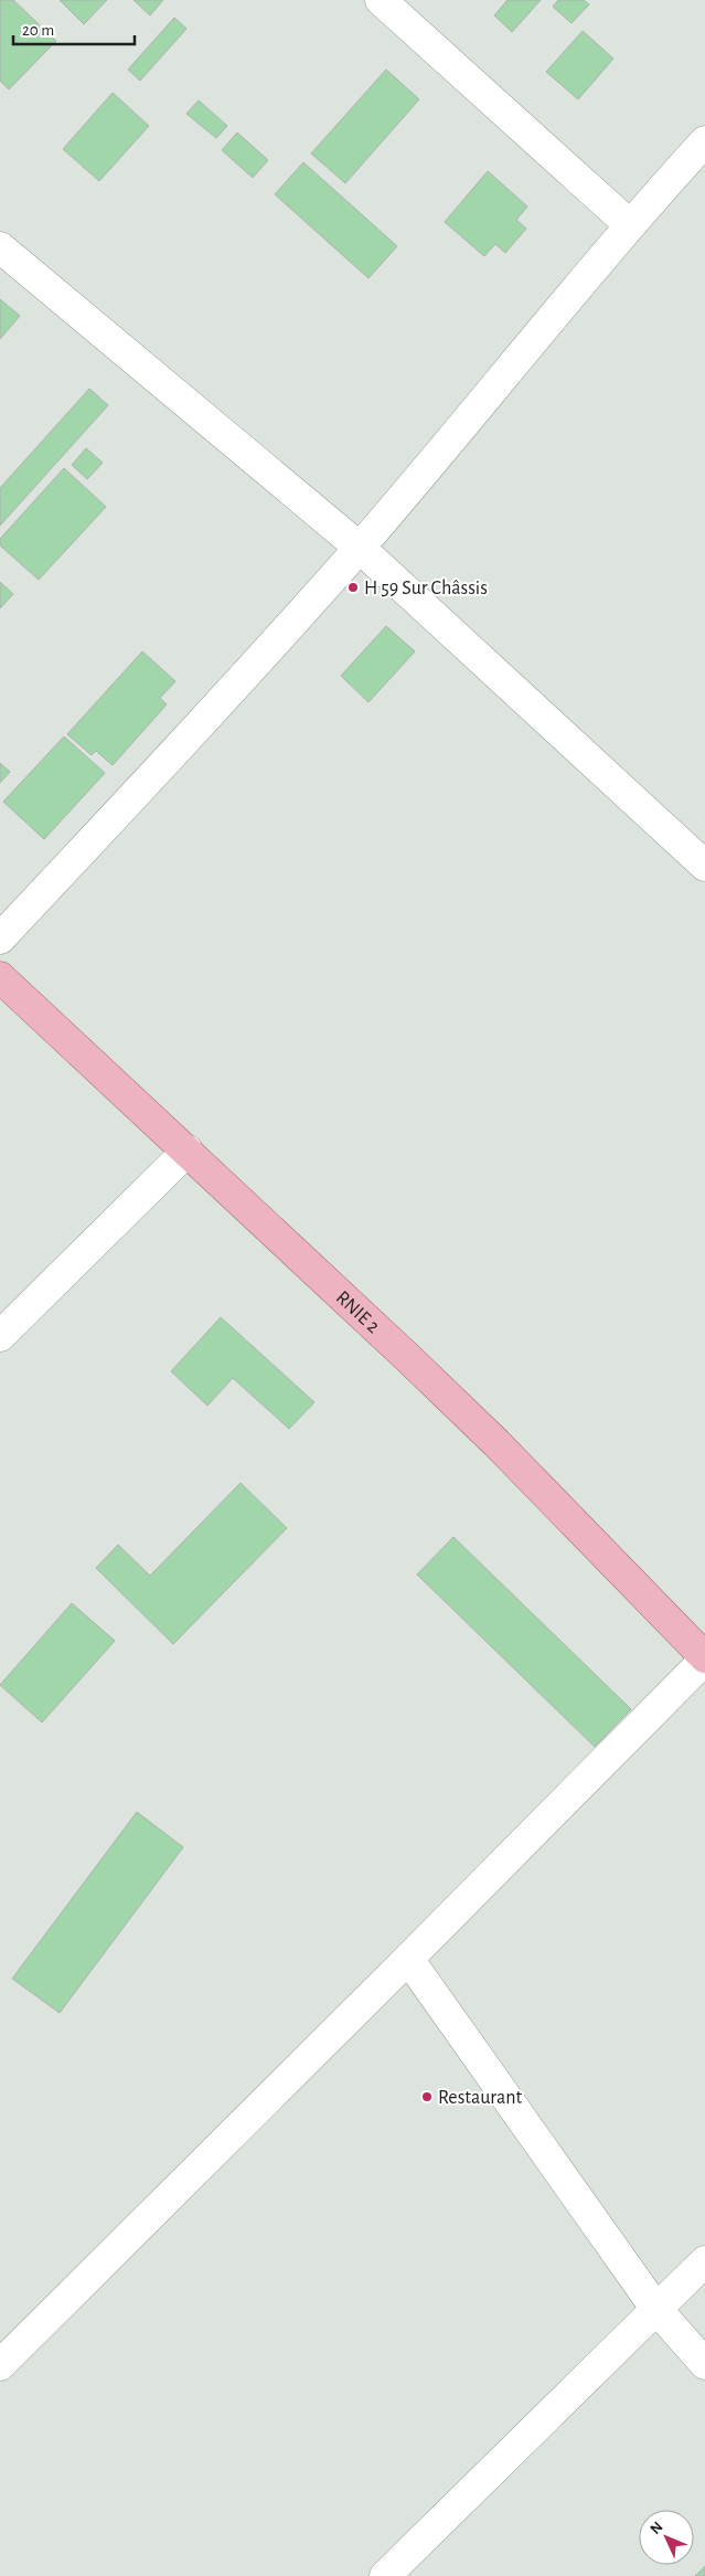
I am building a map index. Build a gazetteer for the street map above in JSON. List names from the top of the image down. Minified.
{"streets":{"main road":["RNIE 2"]},"places":["H 59 Sur Châssis","Restaurant"],"scale_bar":"20 m","north":"top left"}
